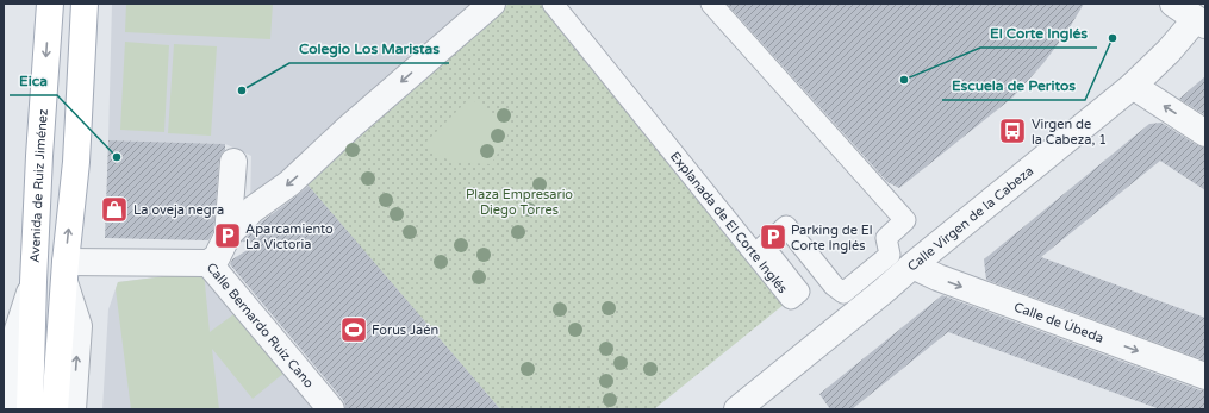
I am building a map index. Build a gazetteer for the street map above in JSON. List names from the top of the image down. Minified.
{"streets":{"main road":["Avenida de Ruiz Jiménez"],"street":["Calle Virgen de la Cabeza","Explanada de El Corte Inglés","Calle de Úbeda","Calle Bernardo Ruiz Cano"]},"crossings":[["Calle Virgen de la Cabeza","Calle de Úbeda"]],"one_way":["Calle de Úbeda"],"parks":["Plaza Empresario Diego Torres"],"places":{"other":["Escuela de Peritos","El Corte Inglés","Colegio Los Maristas","Eica"],"bus stop":["Virgen de la Cabeza, 1"],"shop":["La oveja negra"],"parking":["Aparcamiento La Victoria","Parking de El Corte Inglés"],"sports":["Forus Jaén"]}}
